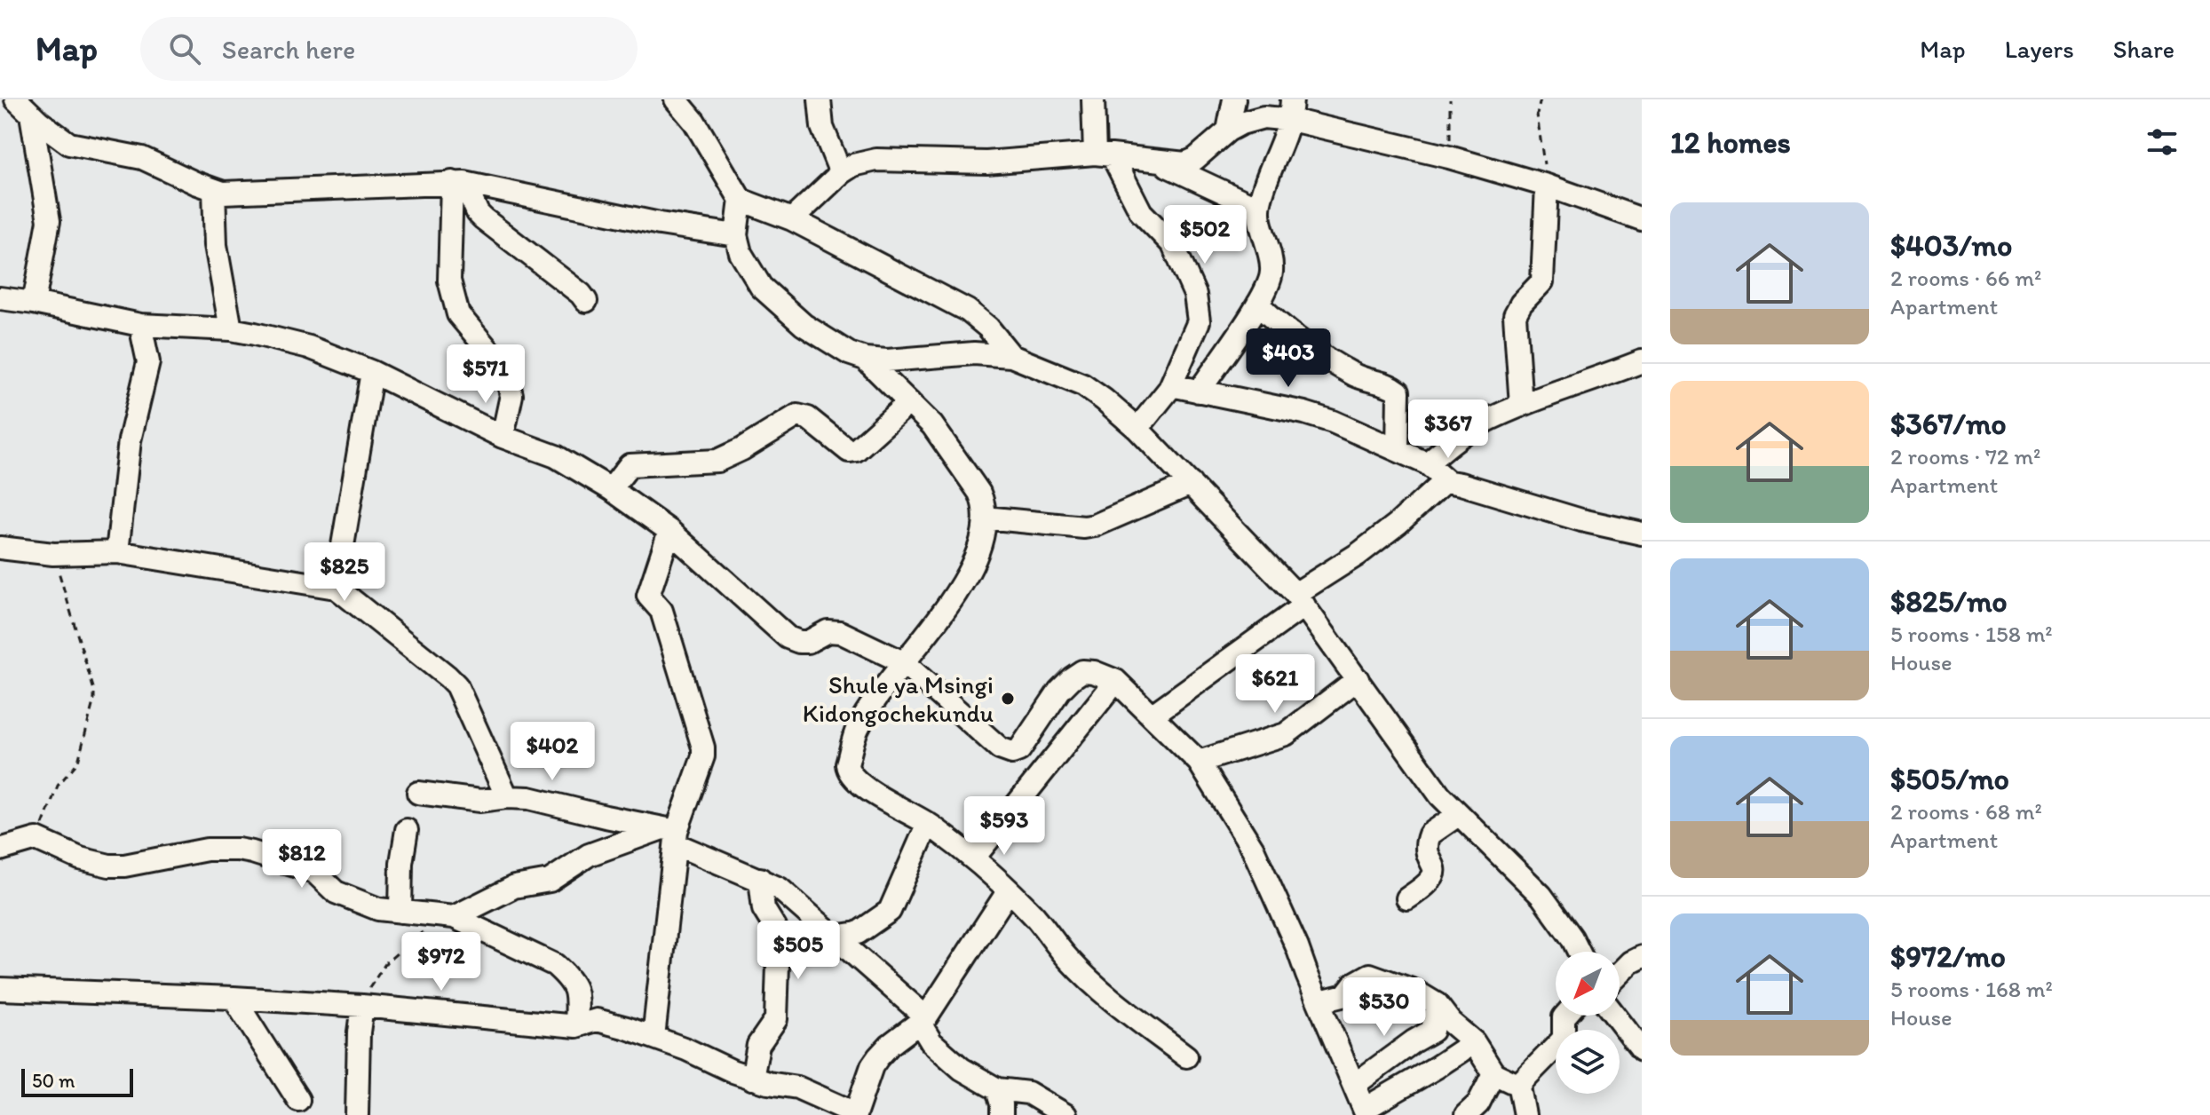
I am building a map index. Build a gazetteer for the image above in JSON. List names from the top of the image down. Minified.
{"places":["Shule ya Msingi Kidongochekundu"],"scale_bar":"50 m","north":"bottom left","page":{"header":"Map","search":"Search here","nav":["Map","Layers","Share"],"heading":"12 homes","list":[{"name":"$403/mo","note":"2 rooms · 66 m² · Apartment"},{"name":"$367/mo","note":"2 rooms · 72 m² · Apartment"},{"name":"$825/mo","note":"5 rooms · 158 m² · House"},{"name":"$505/mo","note":"2 rooms · 68 m² · Apartment"},{"name":"$972/mo","note":"5 rooms · 168 m² · House"}],"price":["$502","$403","$571","$367","$825","$621","$402","$593","$812","$505","$972","$530"],"scale":"50 m"}}
